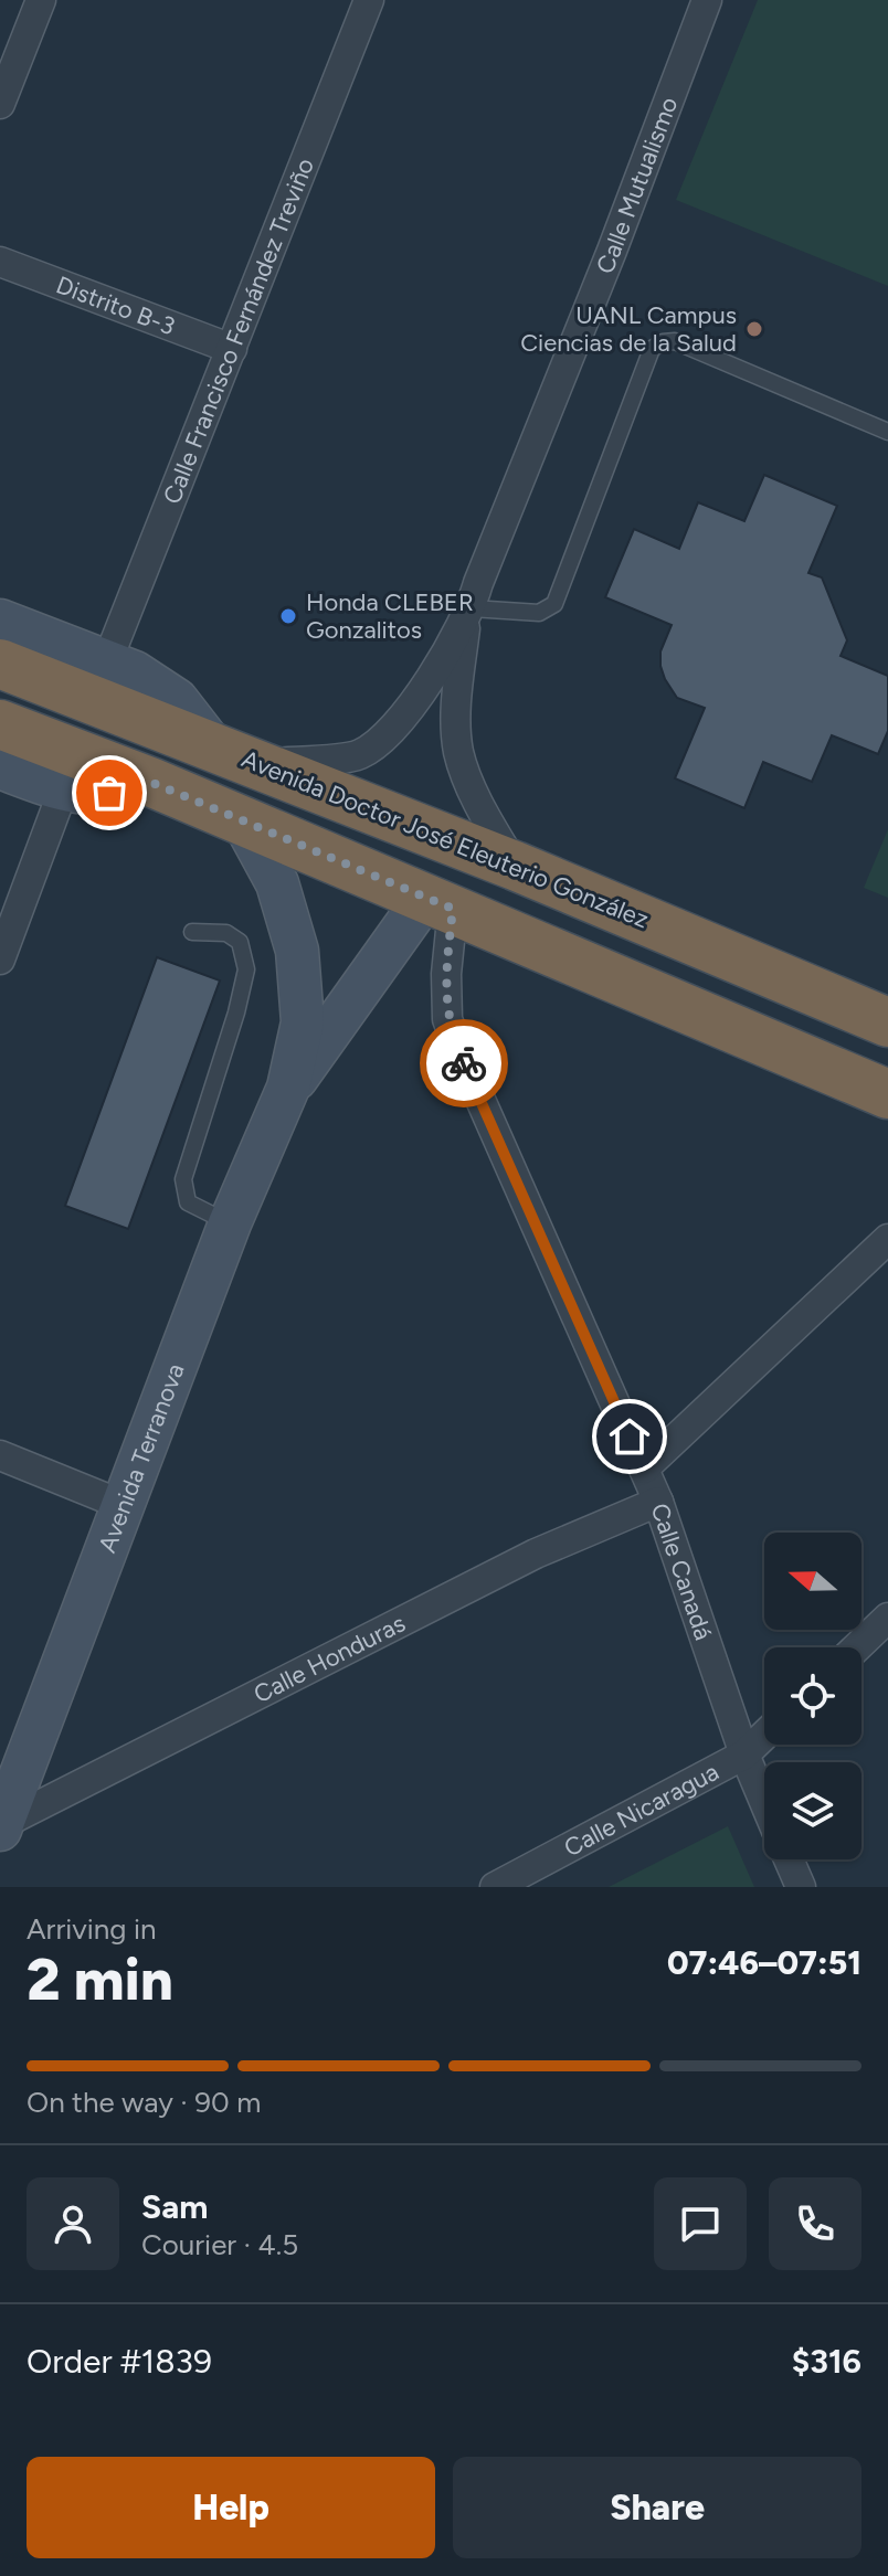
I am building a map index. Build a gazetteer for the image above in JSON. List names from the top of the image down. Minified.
{"streets":{"highway":["Avenida Doctor José Eleuterio González"],"street":["Calle Mutualismo","Distrito B-3","Calle Francisco Fernández Treviño","Avenida Terranova","Calle Canadá","Calle Honduras","Calle Nicaragua"]},"crossings":[["Calle Mutualismo","Avenida Doctor José Eleuterio González"],["Distrito B-3","Calle Francisco Fernández Treviño"],["Avenida Terranova","Calle Canadá"],["Avenida Terranova","Calle Honduras"],["Calle Canadá","Calle Honduras"],["Calle Canadá","Calle Nicaragua"]],"places":["UANL Campus Ciencias de la Salud","Honda CLEBER Gonzalitos"],"north":"left","page":{"heading":["2 min","Arriving in","07:46–07:51"],"panel":["Sam","Courier · 4.5","Order #1839","$316"],"bar":"On the way · 90 m","buttons":["Help","Share"]}}
